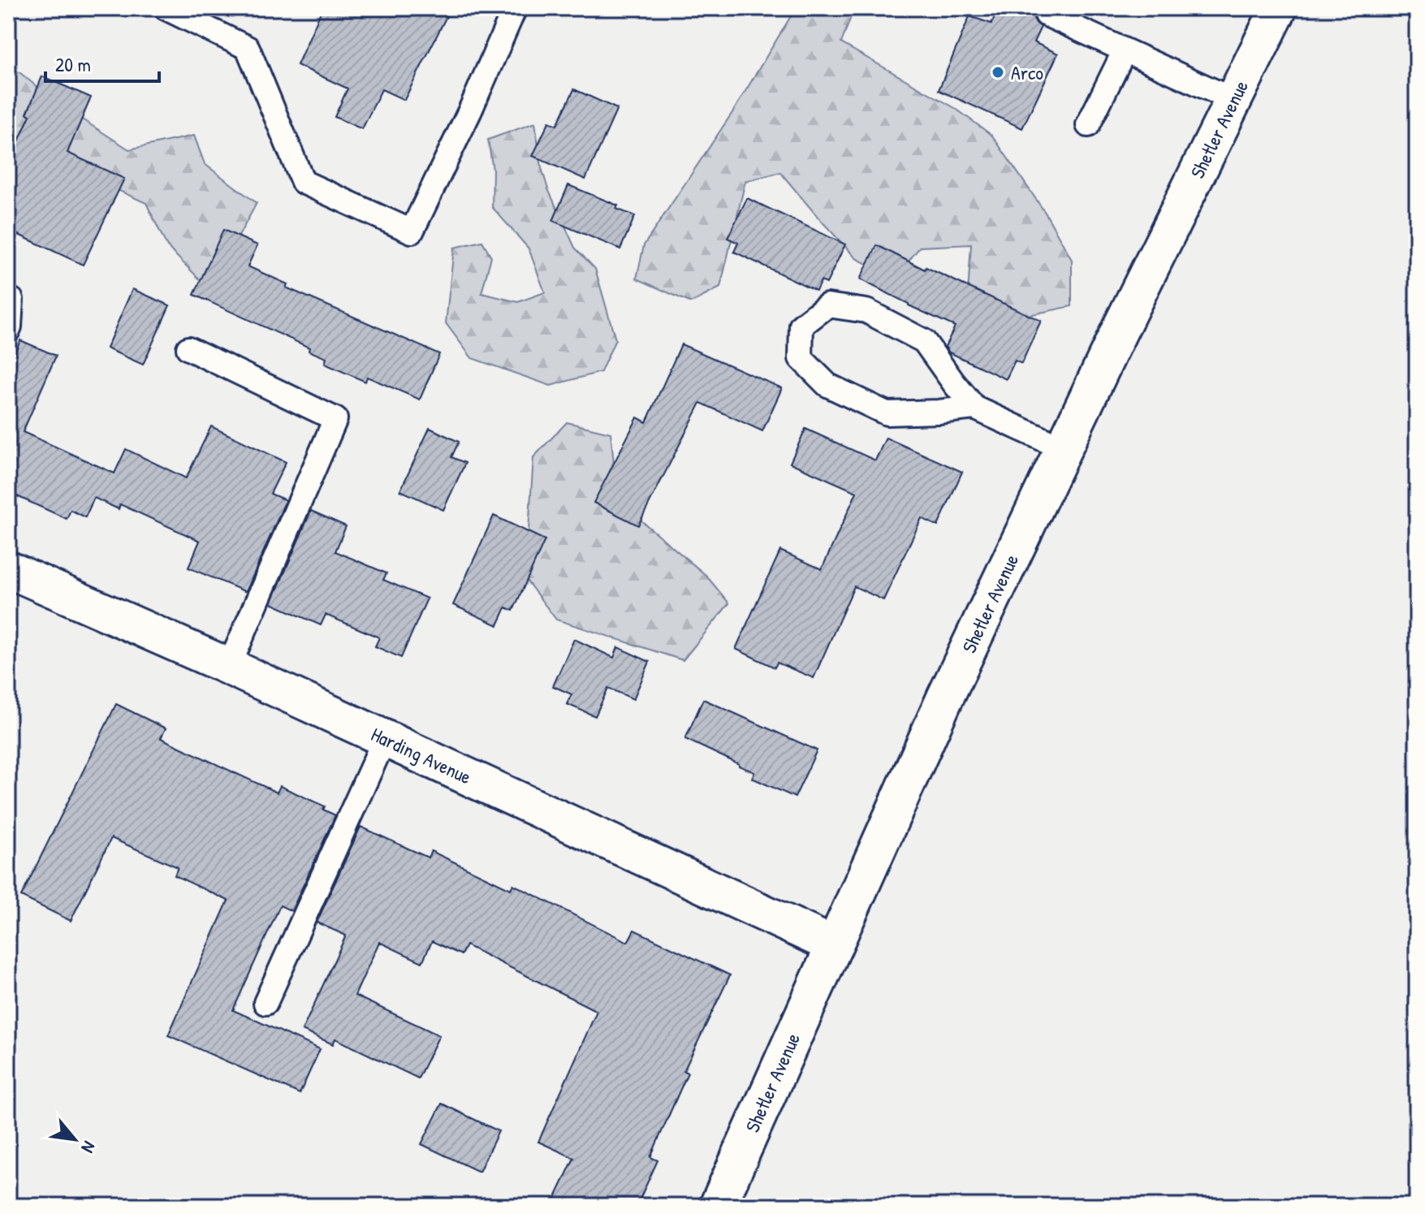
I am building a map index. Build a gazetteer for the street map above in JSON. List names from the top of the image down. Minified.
{"streets":{"street":["Shetler Avenue","Harding Avenue"]},"crossings":[["Shetler Avenue","Harding Avenue"]],"places":["Arco"],"scale_bar":"20 m","north":"bottom right"}
